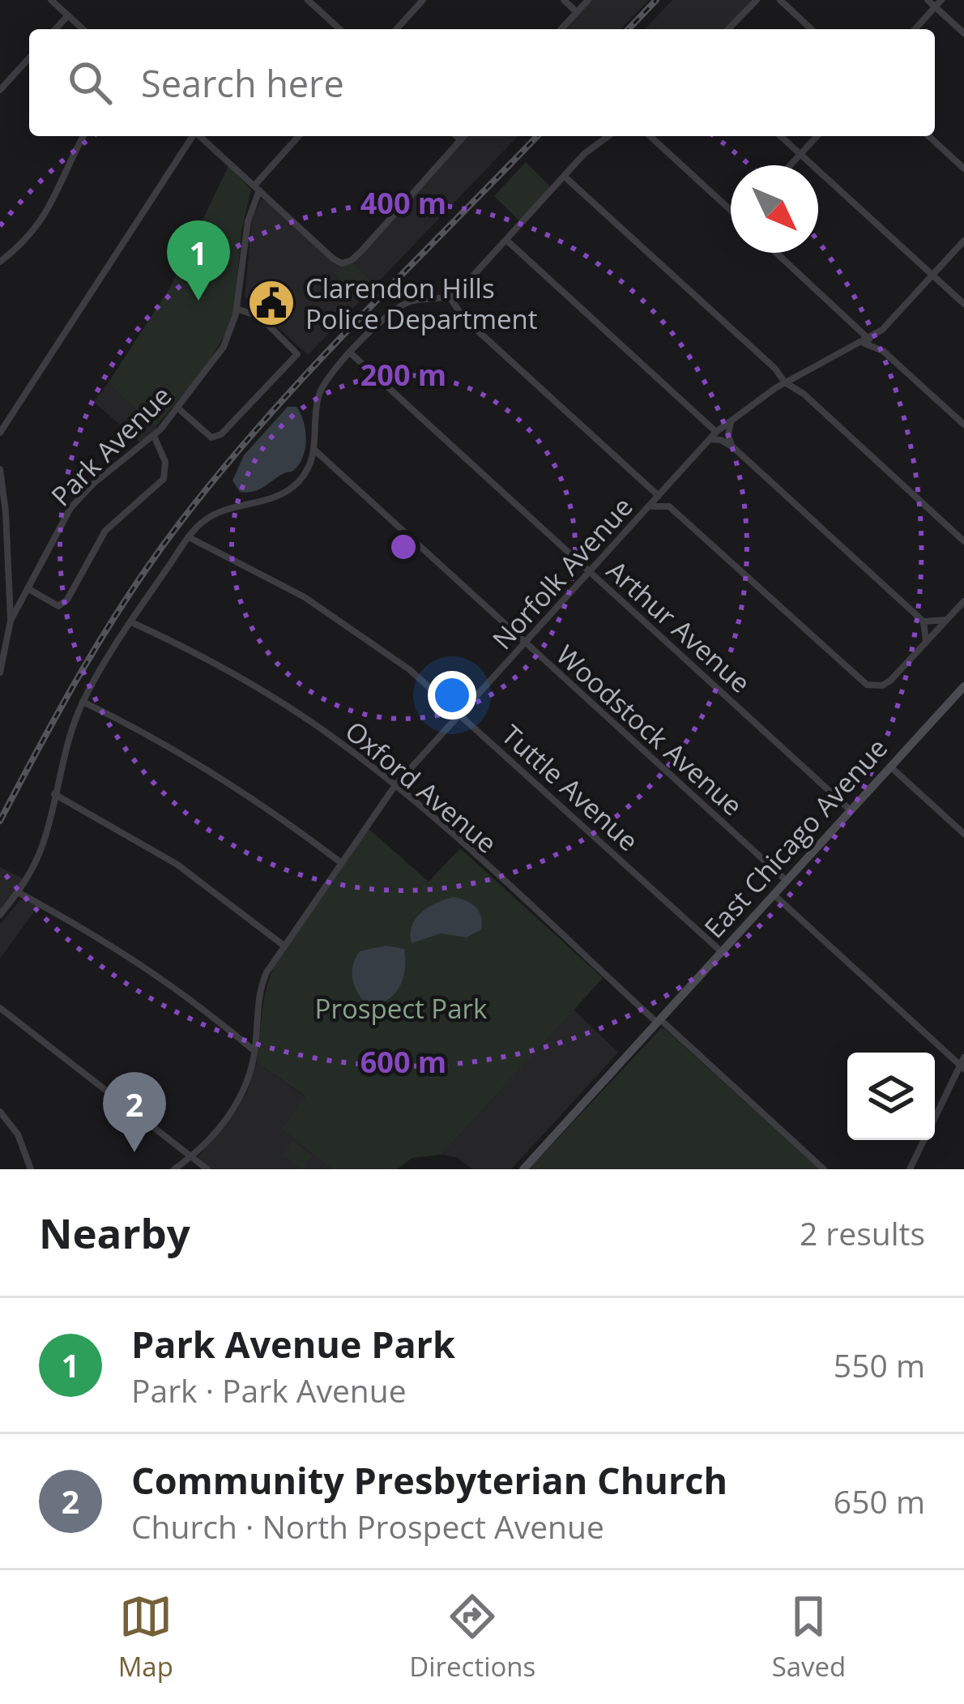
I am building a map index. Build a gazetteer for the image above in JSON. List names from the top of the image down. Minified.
{"streets":{"main road":["East Chicago Avenue"],"street":["Park Avenue","Norfolk Avenue","Arthur Avenue","Woodstock Avenue","Oxford Avenue","Tuttle Avenue"]},"crossings":[["Norfolk Avenue","Arthur Avenue"],["Norfolk Avenue","Woodstock Avenue"],["Norfolk Avenue","Oxford Avenue"],["Norfolk Avenue","Tuttle Avenue"],["Arthur Avenue","East Chicago Avenue"],["Woodstock Avenue","East Chicago Avenue"],["Oxford Avenue","East Chicago Avenue"],["Tuttle Avenue","East Chicago Avenue"]],"parks":["Prospect Park"],"places":{"public building":["Clarendon Hills Police Department"]},"north":"bottom right","page":{"search":"Search here","pins":["1","2"],"heading":["Nearby","2 results"],"list":[{"mark":"1","name":"Park Avenue Park","note":"Park · Park Avenue","value":"550 m"},{"mark":"2","name":"Community Presbyterian Church","note":"Church · North Prospect Avenue","value":"650 m"}],"nav":["Map","Directions","Saved"]},"rings":["400 m","200 m","600 m"]}
